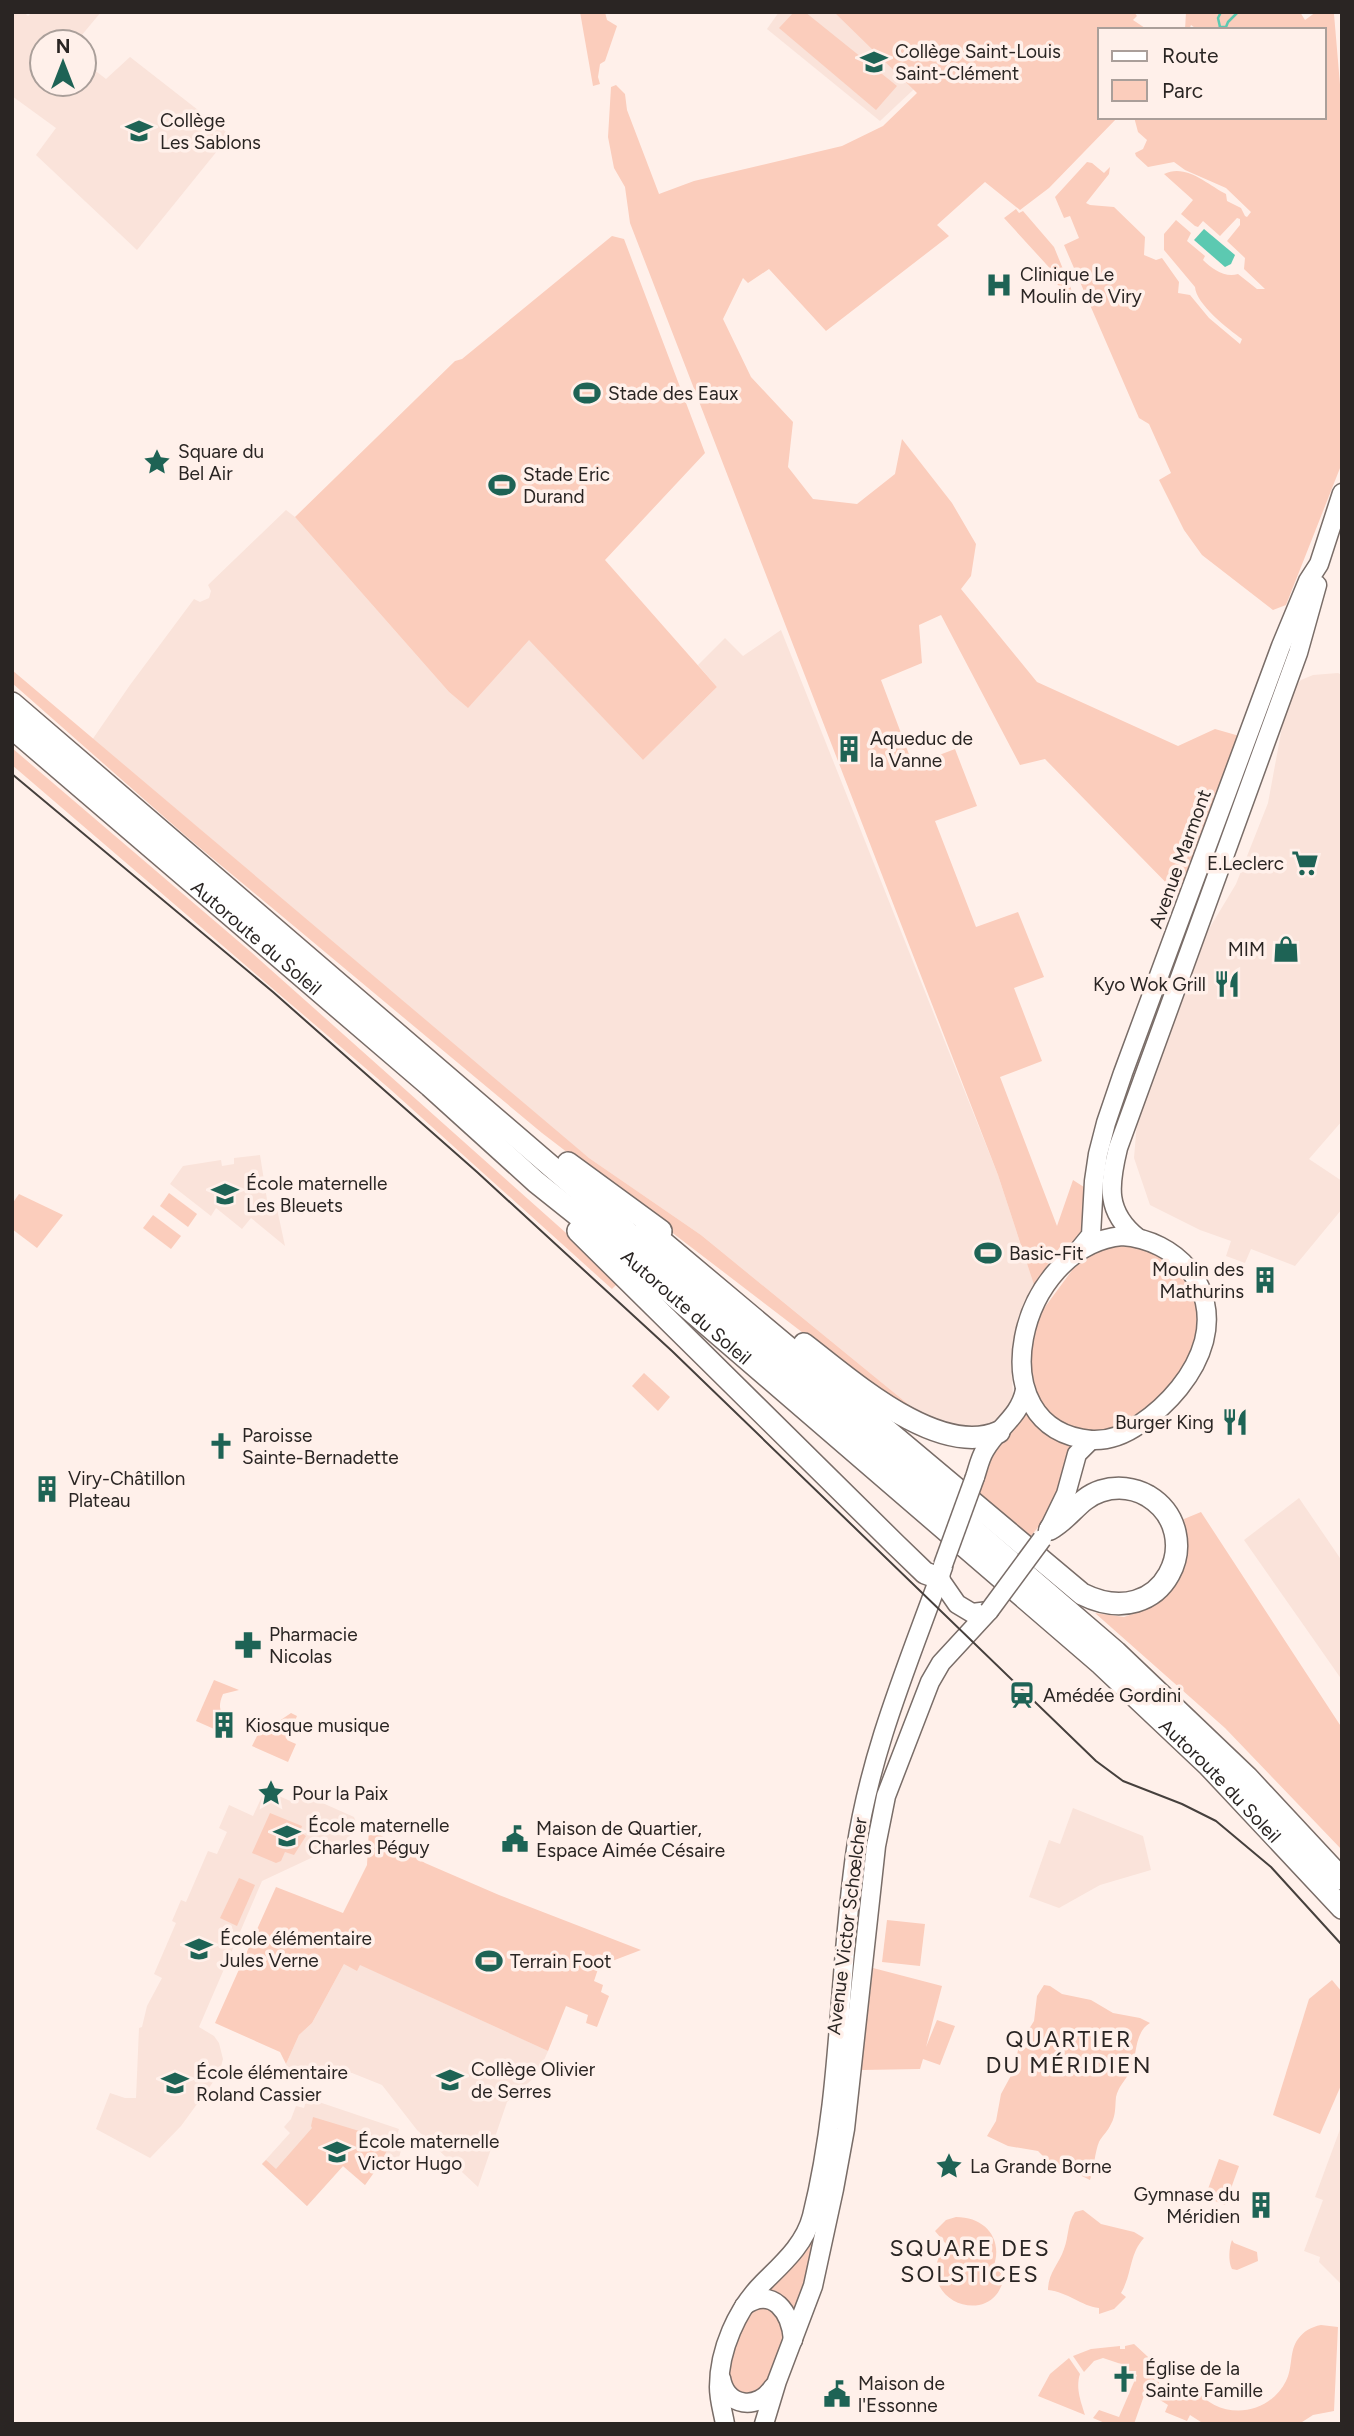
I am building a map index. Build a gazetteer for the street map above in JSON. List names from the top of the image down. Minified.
{"streets":{"highway":["Autoroute du Soleil"],"main road":["Avenue Marmont","Avenue Victor Schœlcher"]},"crossings":[["Avenue Marmont","Avenue Victor Schœlcher"]],"districts":["QUARTIER DU MÉRIDIEN","SQUARE DES SOLSTICES"],"places":{"school or university":["Collège Saint-Louis Saint-Clément","Collège Les Sablons","École maternelle Les Bleuets","École maternelle Charles Péguy","École élémentaire Jules Verne","Collège Olivier de Serres","École élémentaire Roland Cassier","École maternelle Victor Hugo"],"hospital":["Clinique Le Moulin de Viry"],"sports":["Stade des Eaux","Stade Eric Durand","Basic-Fit","Terrain Foot"],"place":["Square du Bel Air","Pour la Paix","La Grande Borne"],"building":["Aqueduc de la Vanne","Moulin des Mathurins","Viry-Châtillon Plateau","Kiosque musique","Gymnase du Méridien"],"supermarket":["E.Leclerc"],"shop":["MIM"],"restaurant":["Kyo Wok Grill","Burger King"],"church":["Paroisse Sainte-Bernadette","Église de la Sainte Famille"],"pharmacy":["Pharmacie Nicolas"],"station":["Amédée Gordini"],"public building":["Maison de Quartier, Espace Aimée Césaire","Maison de l'Essonne"]},"legend":["Route","Parc"],"north":"top"}
